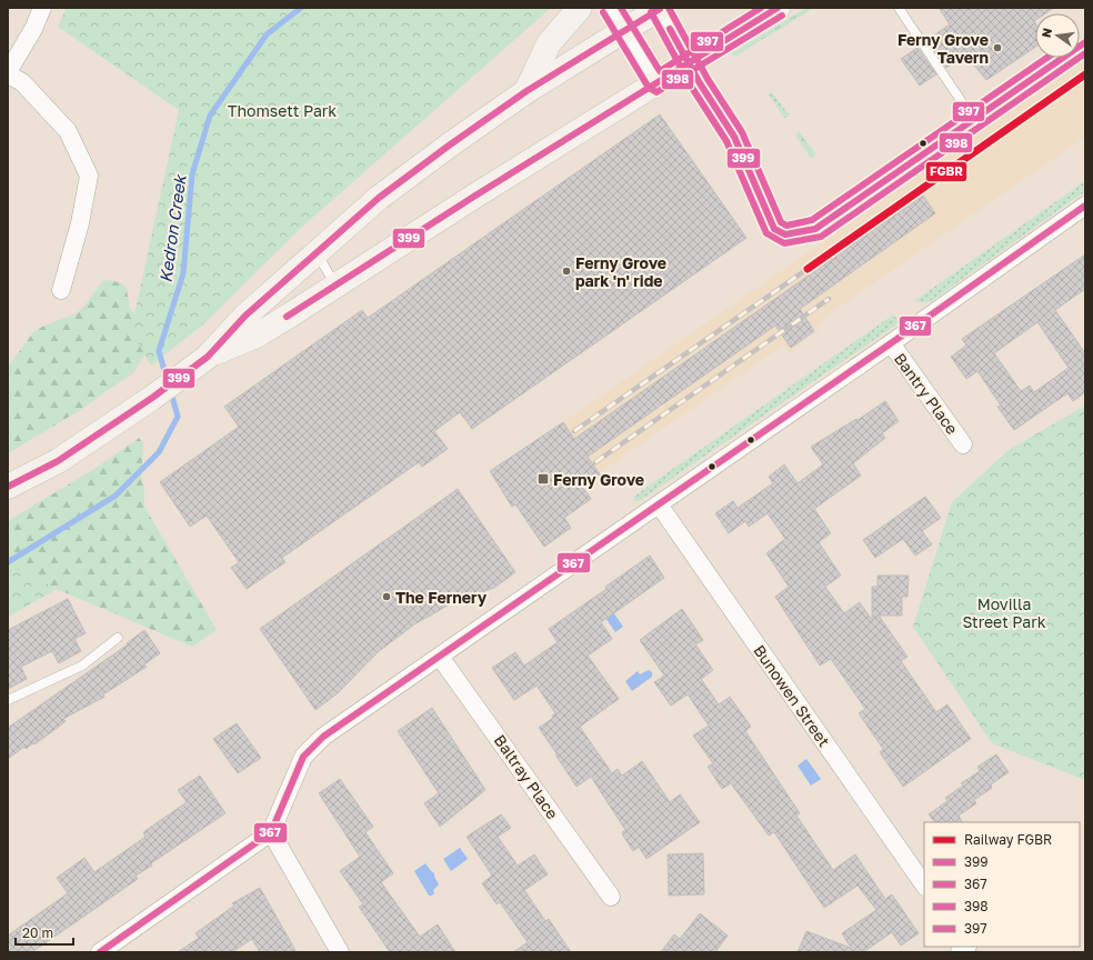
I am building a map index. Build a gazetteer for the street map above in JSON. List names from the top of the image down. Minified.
{"streets":{"street":["Bantry Place","Bunowen Street","Baltray Place"]},"water":["Kedron Creek"],"parks":["Thomsett Park","Movilla Street Park"],"places":{"other":["Ferny Grove Tavern","Ferny Grove park 'n' ride","The Fernery"],"transit":["Ferny Grove"]},"lines":["transit line 399","transit line 397","transit line 398","rail line FGBR","transit line 367"],"legend":["Railway FGBR","399","367","398","397"],"scale_bar":"20 m","north":"left"}
